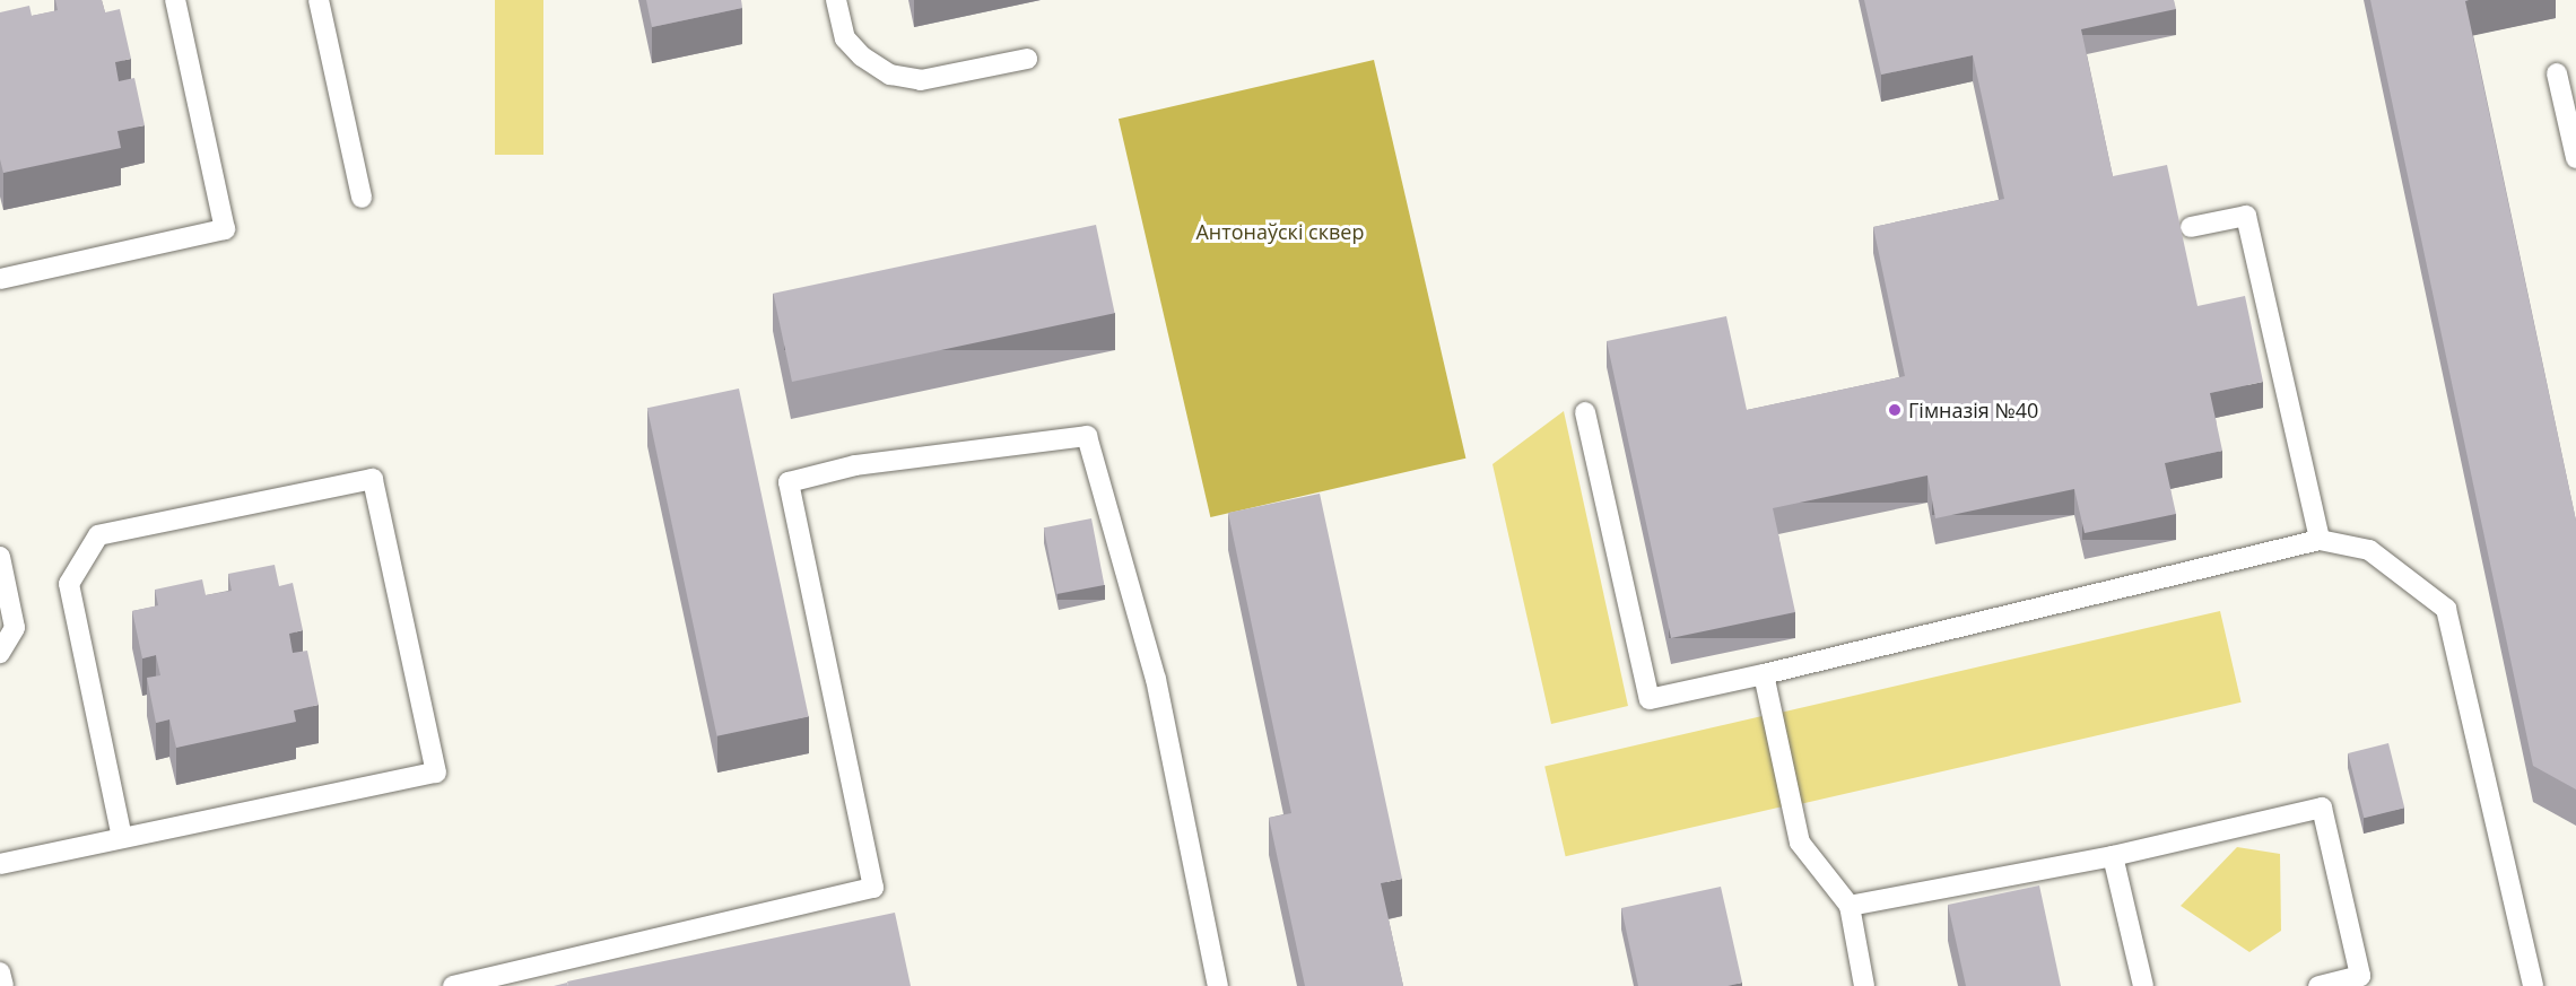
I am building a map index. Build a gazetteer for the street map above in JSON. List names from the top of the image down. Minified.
{"parks":["Антонаўскі сквер"],"places":["Гімназія №40"]}
